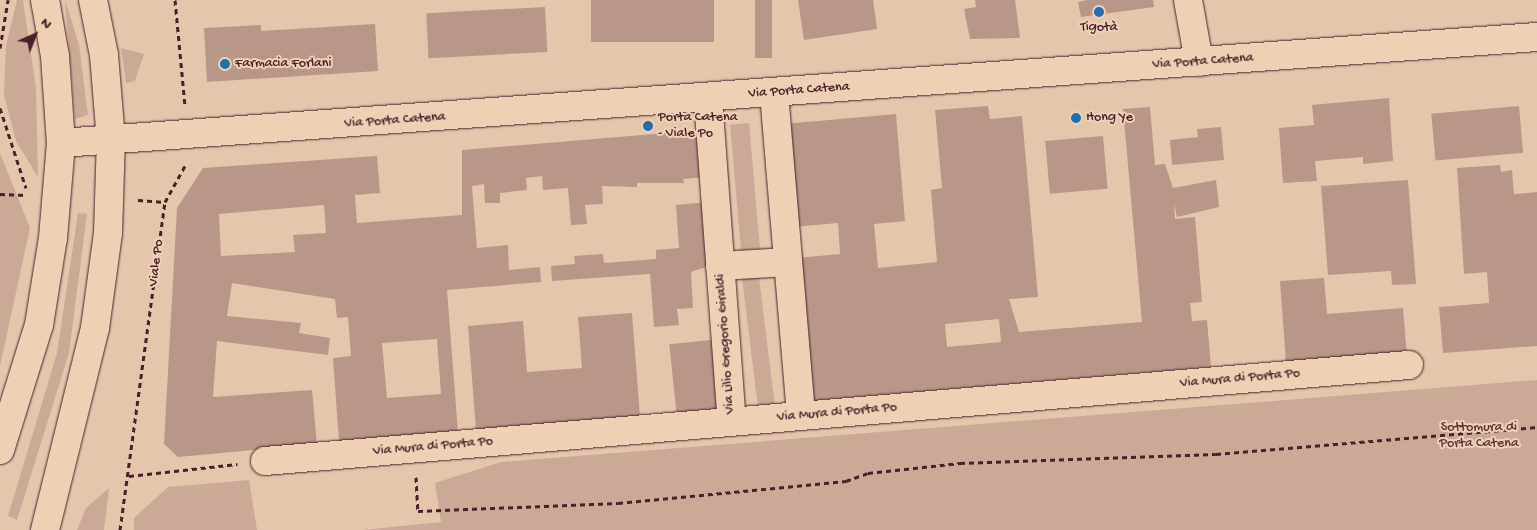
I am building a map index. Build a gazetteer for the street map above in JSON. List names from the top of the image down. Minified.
{"streets":{"street":["Via Porta Catena","Via Lilio Gregorio Giraldi","Via Mura di Porta Po"],"path":["Viale Po"]},"crossings":[["Via Porta Catena","Viale Po"],["Via Porta Catena","Via Lilio Gregorio Giraldi"],["Via Lilio Gregorio Giraldi","Via Mura di Porta Po"]],"parks":["Sottomura di Porta Catena"],"places":["Tigotà","Farmacia Forlani","Hong Ye","Porta Catena - Viale Po"],"north":"top right"}
